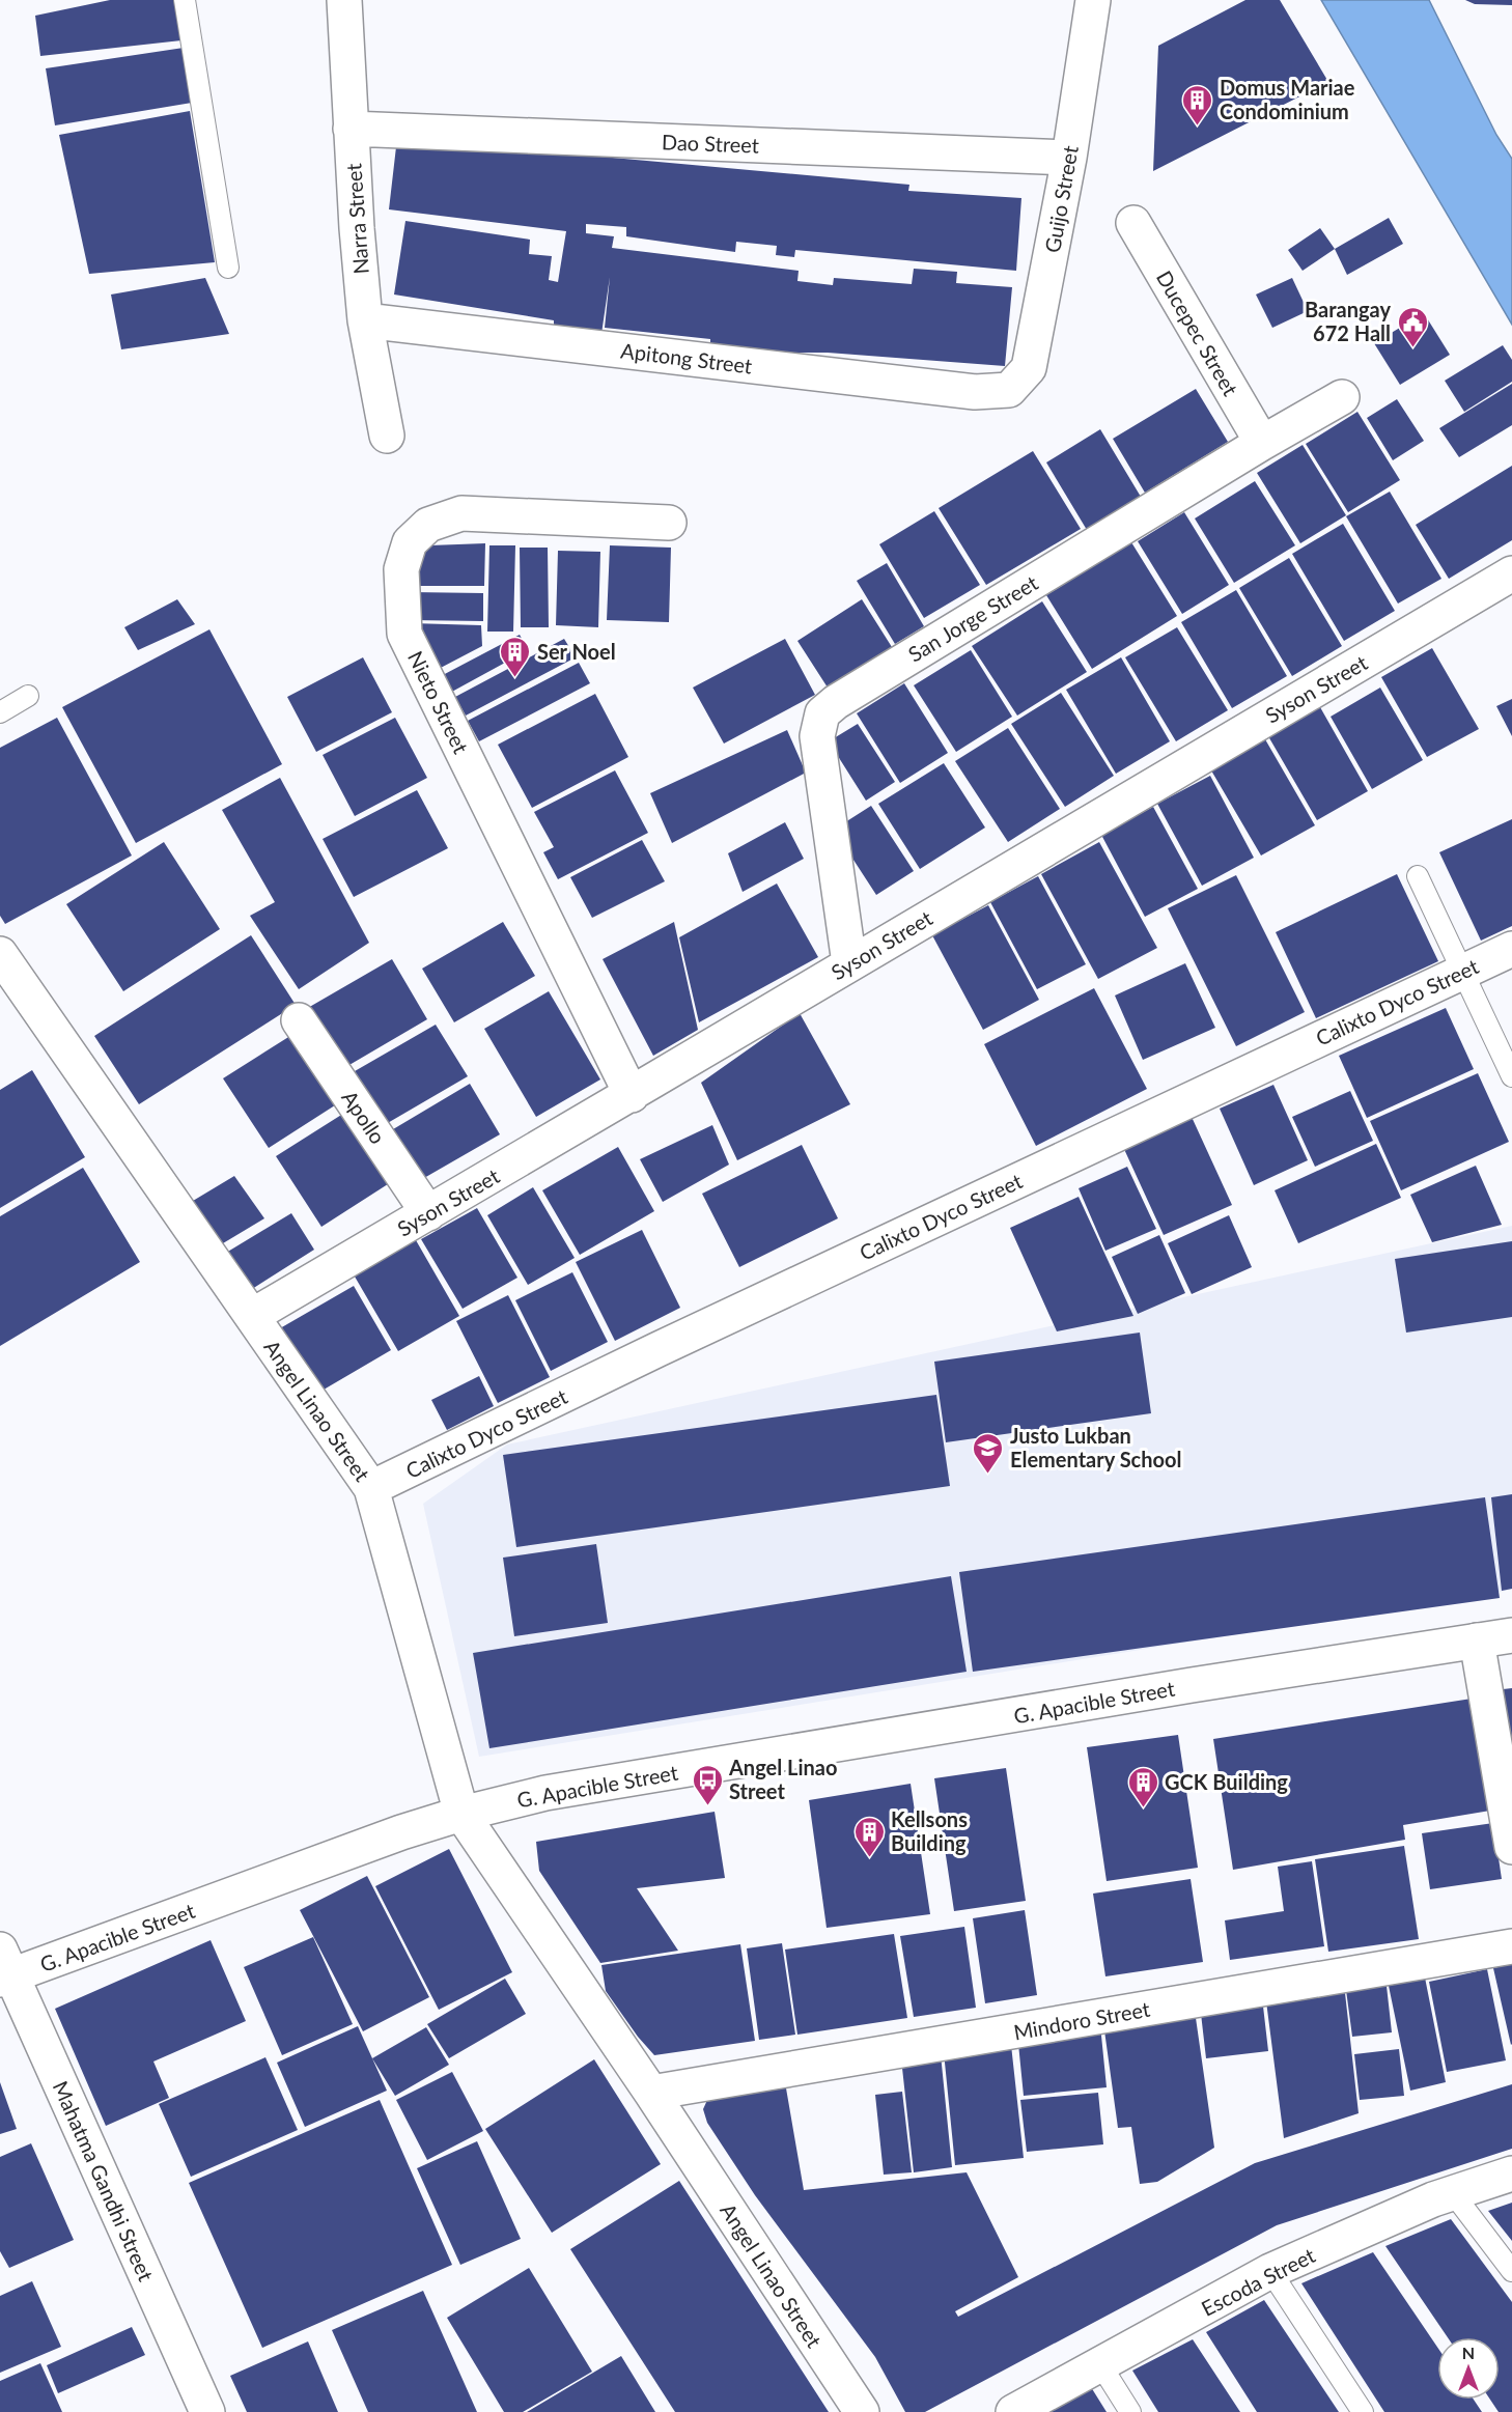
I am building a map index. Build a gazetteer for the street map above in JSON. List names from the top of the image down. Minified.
{"streets":{"street":["Dao Street","Guijo Street","Narra Street","Ducepec Street","Apitong Street","San Jorge Street","Syson Street","Nieto Street","Calixto Dyco Street","Apollo","Angel Linao Street","G. Apacible Street","Mindoro Street","Mahatma Gandhi Street","Escoda Street"]},"crossings":[["Dao Street","Guijo Street"],["Dao Street","Narra Street"],["Guijo Street","Apitong Street"],["Narra Street","Apitong Street"],["Ducepec Street","San Jorge Street"],["San Jorge Street","Syson Street"],["Syson Street","Nieto Street"],["Syson Street","Apollo"],["Syson Street","Angel Linao Street"],["Calixto Dyco Street","Angel Linao Street"],["Angel Linao Street","G. Apacible Street"],["Angel Linao Street","Mindoro Street"],["G. Apacible Street","Mahatma Gandhi Street"]],"places":{"building":["Domus Mariae Condominium","Ser Noel","GCK Building","Kellsons Building"],"public building":["Barangay 672 Hall"],"school or university":["Justo Lukban Elementary School"],"bus stop":["Angel Linao Street"]},"north":"top"}
